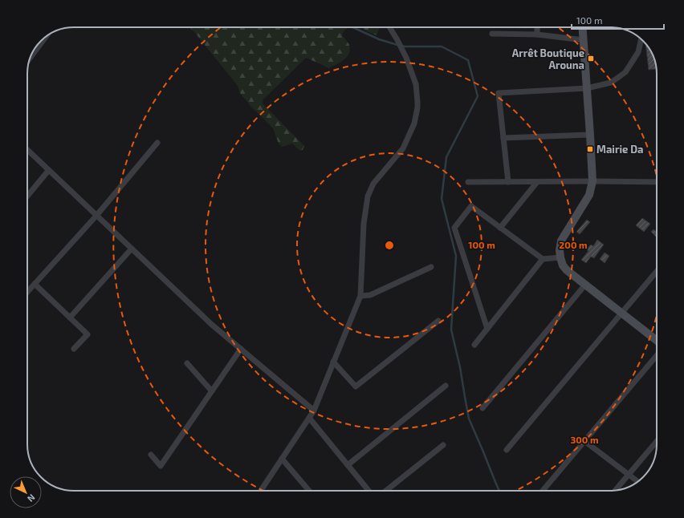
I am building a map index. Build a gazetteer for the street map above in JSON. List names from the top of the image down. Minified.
{"places":{"transit":["Arrêt Boutique Arouna","Mairie Da"]},"scale_bar":"100 m","north":"bottom right","rings":["100 m","200 m","300 m"]}
